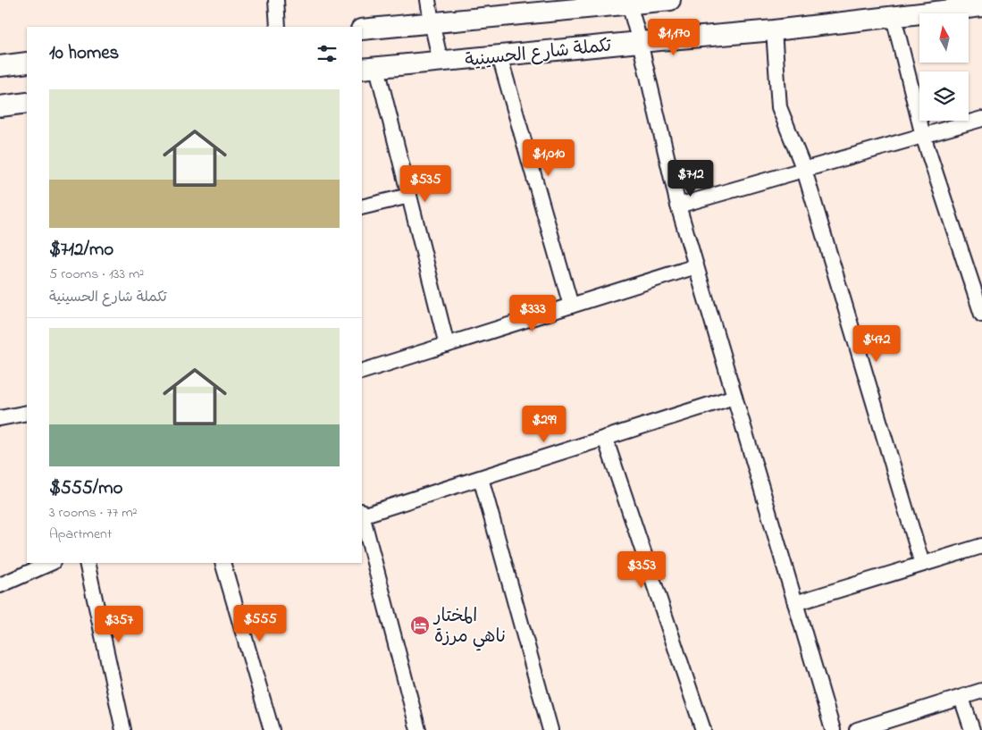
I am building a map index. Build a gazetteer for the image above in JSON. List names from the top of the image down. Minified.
{"streets":{"street":["تكملة شارع الحسينية"]},"places":{"hotel":["المختار ناهي مرزة"]},"north":"top","page":{"price":["$1,170","$1,010","$712","$535","$333","$472","$299","$353","$555","$357"],"heading":"10 homes","list":[{"name":"$712/mo","note":"5 rooms · 133 m² · تكملة شارع الحسينية"},{"name":"$555/mo","note":"3 rooms · 77 m² · Apartment"}]}}
